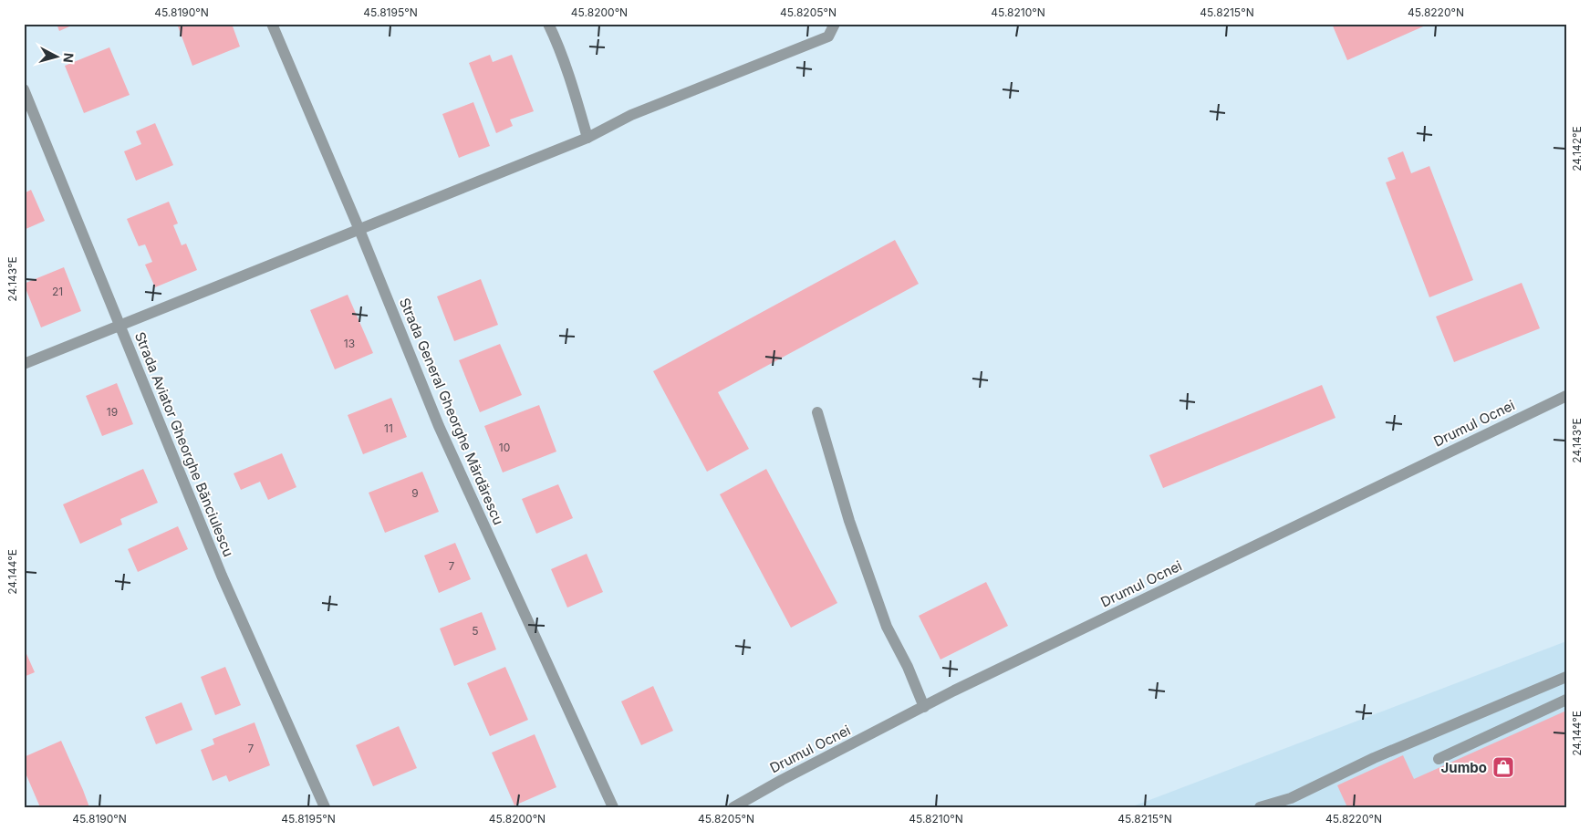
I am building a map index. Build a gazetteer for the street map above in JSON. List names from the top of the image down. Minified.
{"streets":{"street":["Strada General Gheorghe Mărdărescu","Drumul Ocnei","Strada Aviator Gheorghe Bănciulescu"]},"places":{"shop":["Jumbo"]},"house_numbers":["21","13","19","11","10","9","7","5","7"],"north":"right","coordinates":["45.8190°N","45.8195°N","45.8200°N","45.8205°N","45.8210°N","45.8215°N","45.8220°N","24.142°E","24.143°E","24.144°E"]}
